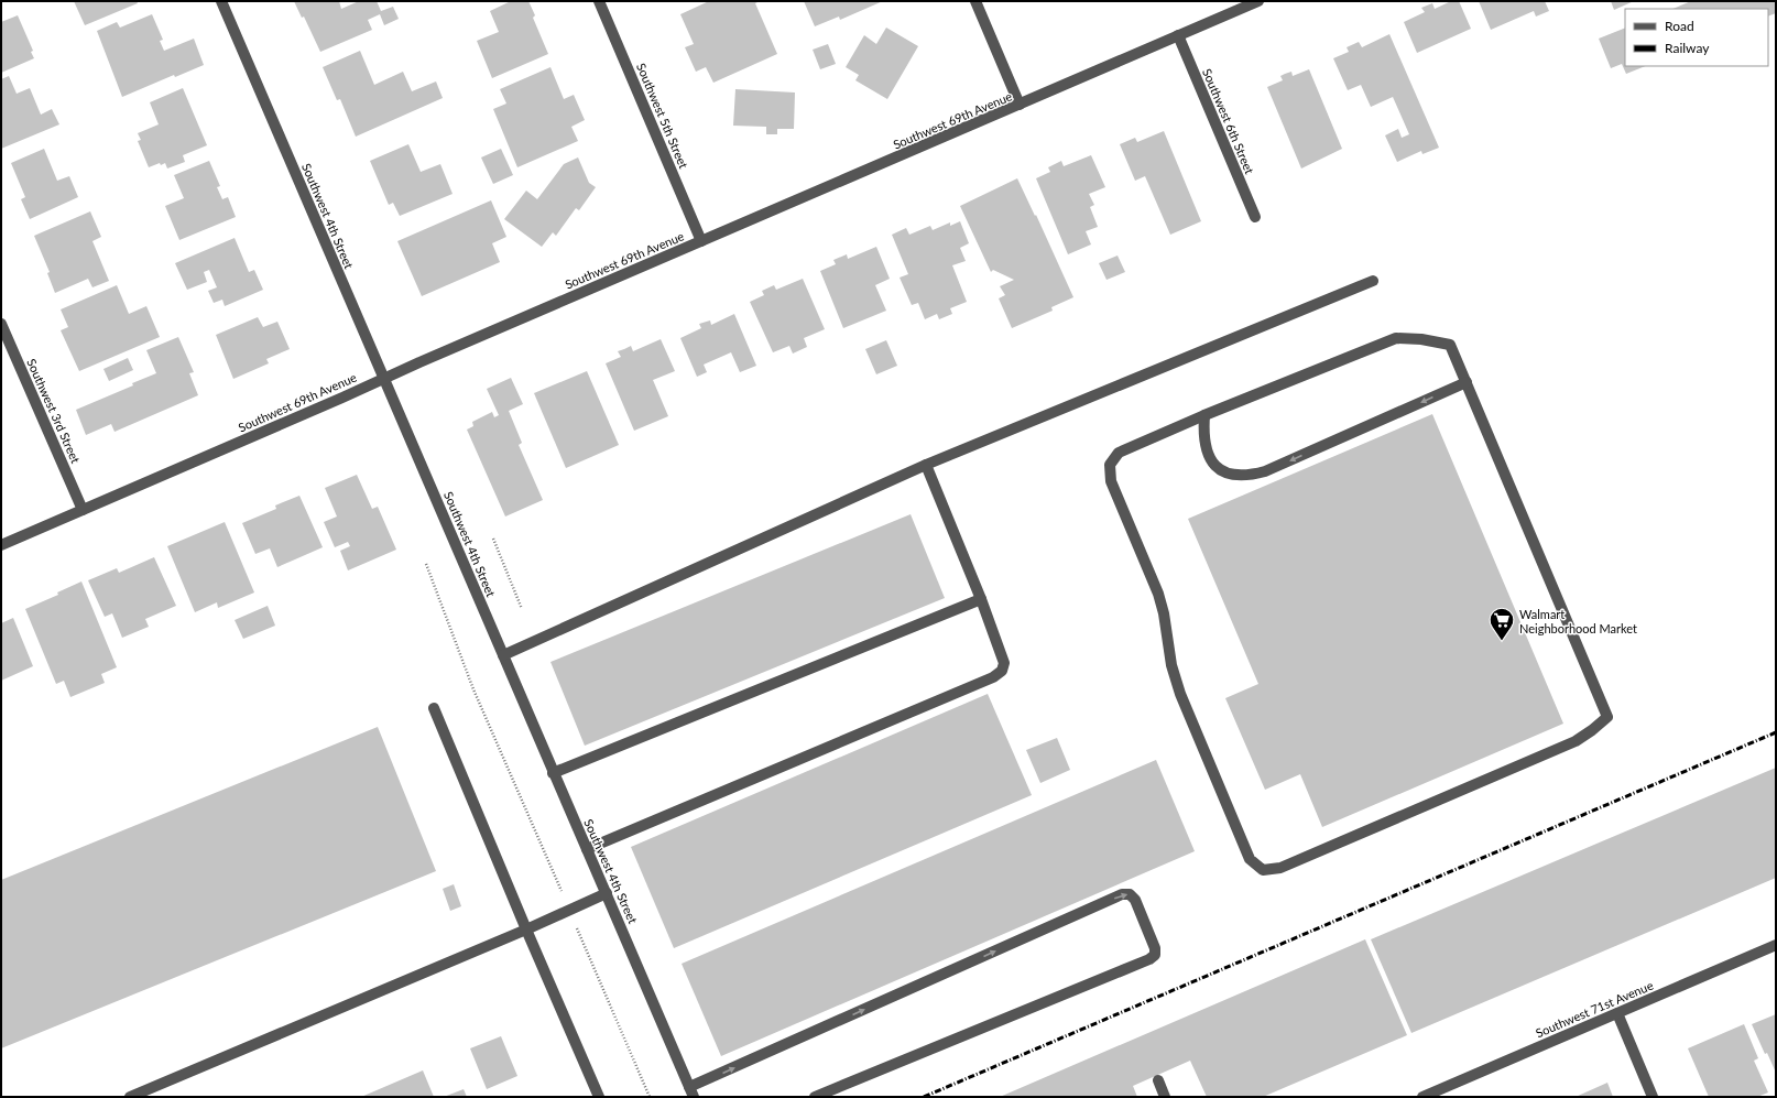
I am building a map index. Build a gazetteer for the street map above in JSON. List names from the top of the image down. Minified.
{"streets":{"street":["Southwest 5th Street","Southwest 69th Avenue","Southwest 6th Street","Southwest 4th Street","Southwest 3rd Street","Southwest 71st Avenue"]},"crossings":[["Southwest 5th Street","Southwest 69th Avenue"],["Southwest 69th Avenue","Southwest 6th Street"],["Southwest 69th Avenue","Southwest 4th Street"],["Southwest 69th Avenue","Southwest 3rd Street"]],"places":{"supermarket":["Walmart Neighborhood Market"]},"legend":["Road","Railway"]}
